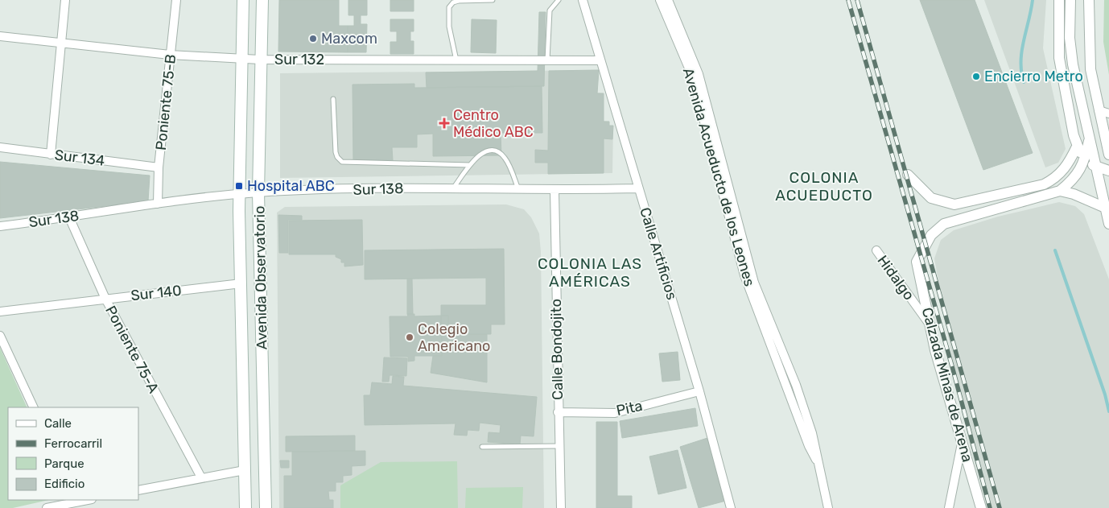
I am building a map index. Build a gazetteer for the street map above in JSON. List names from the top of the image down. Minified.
{"streets":{"main road":["Avenida Observatorio"],"street":["Sur 132","Poniente 75-B","Sur 134","Avenida Acueducto de los Leones","Sur 138","Calle Artificios","Hidalgo","Sur 140","Poniente 75-A","Calle Bondojito","Calzada Minas de Arena","Pita"]},"crossings":[["Sur 132","Poniente 75-B"],["Sur 132","Calle Artificios"],["Sur 132","Avenida Observatorio"],["Poniente 75-B","Sur 134"],["Poniente 75-B","Sur 138"],["Sur 138","Calle Artificios"],["Sur 138","Avenida Observatorio"],["Sur 138","Poniente 75-A"],["Sur 138","Calle Bondojito"],["Calle Artificios","Pita"],["Avenida Observatorio","Sur 140"],["Hidalgo","Calzada Minas de Arena"],["Sur 140","Poniente 75-A"],["Calle Bondojito","Pita"]],"districts":["COLONIA ACUEDUCTO","COLONIA LAS AMÉRICAS"],"places":{"other":["Maxcom","Encierro Metro","Colegio Americano"],"health":["Centro Médico ABC"],"transit":["Hospital ABC"]},"legend":["Calle","Ferrocarril","Parque","Edificio"]}
